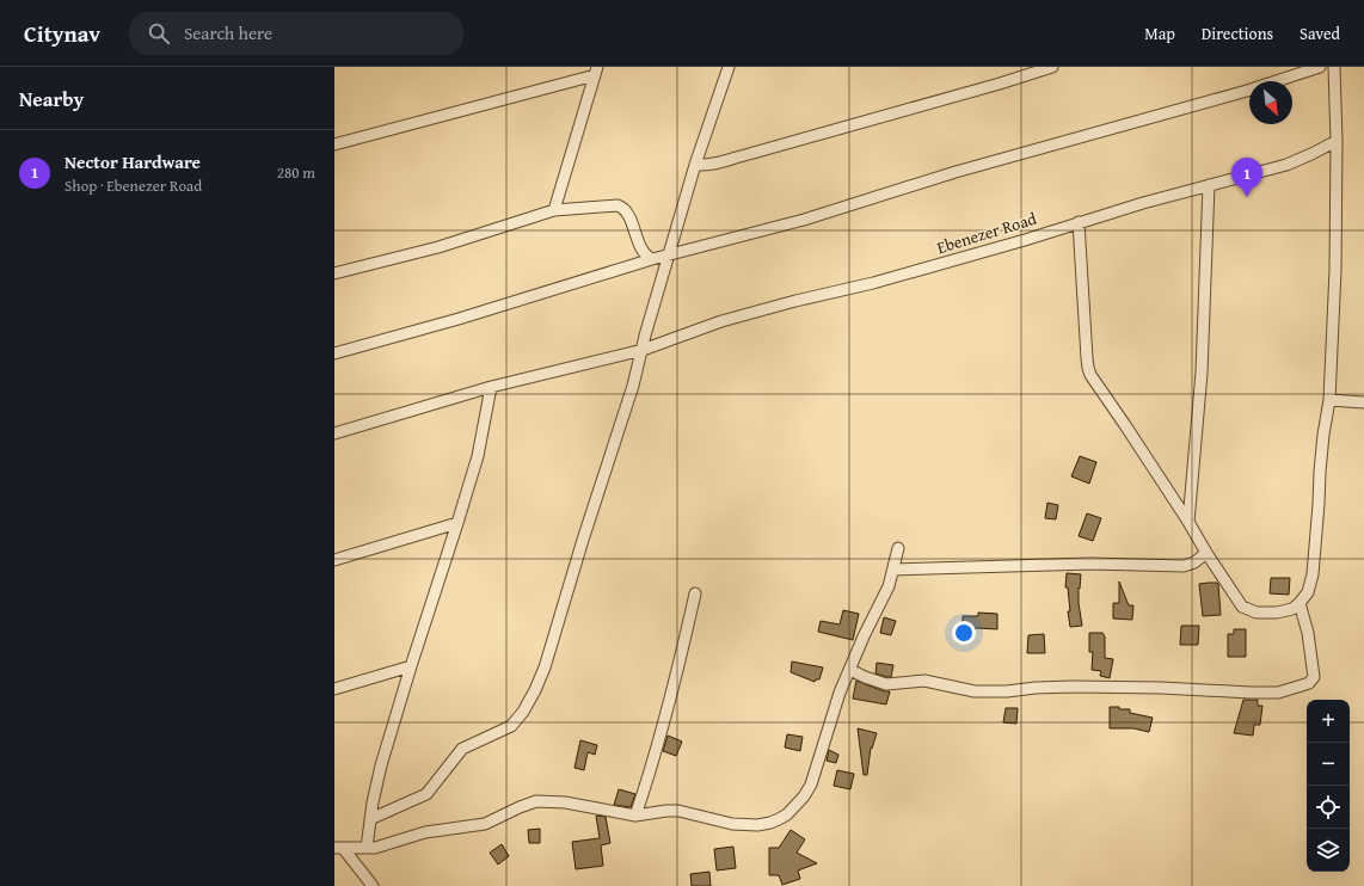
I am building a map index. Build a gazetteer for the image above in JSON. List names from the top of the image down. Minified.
{"streets":{"street":["Ebenezer Road"]},"north":"bottom right","page":{"header":"Citynav","search":"Search here","nav":["Map","Directions","Saved"],"heading":"Nearby","list":[{"mark":"1","name":"Nector Hardware","note":"Shop · Ebenezer Road","value":"280 m"}],"pins":"1","map_buttons":["+","−"]}}
